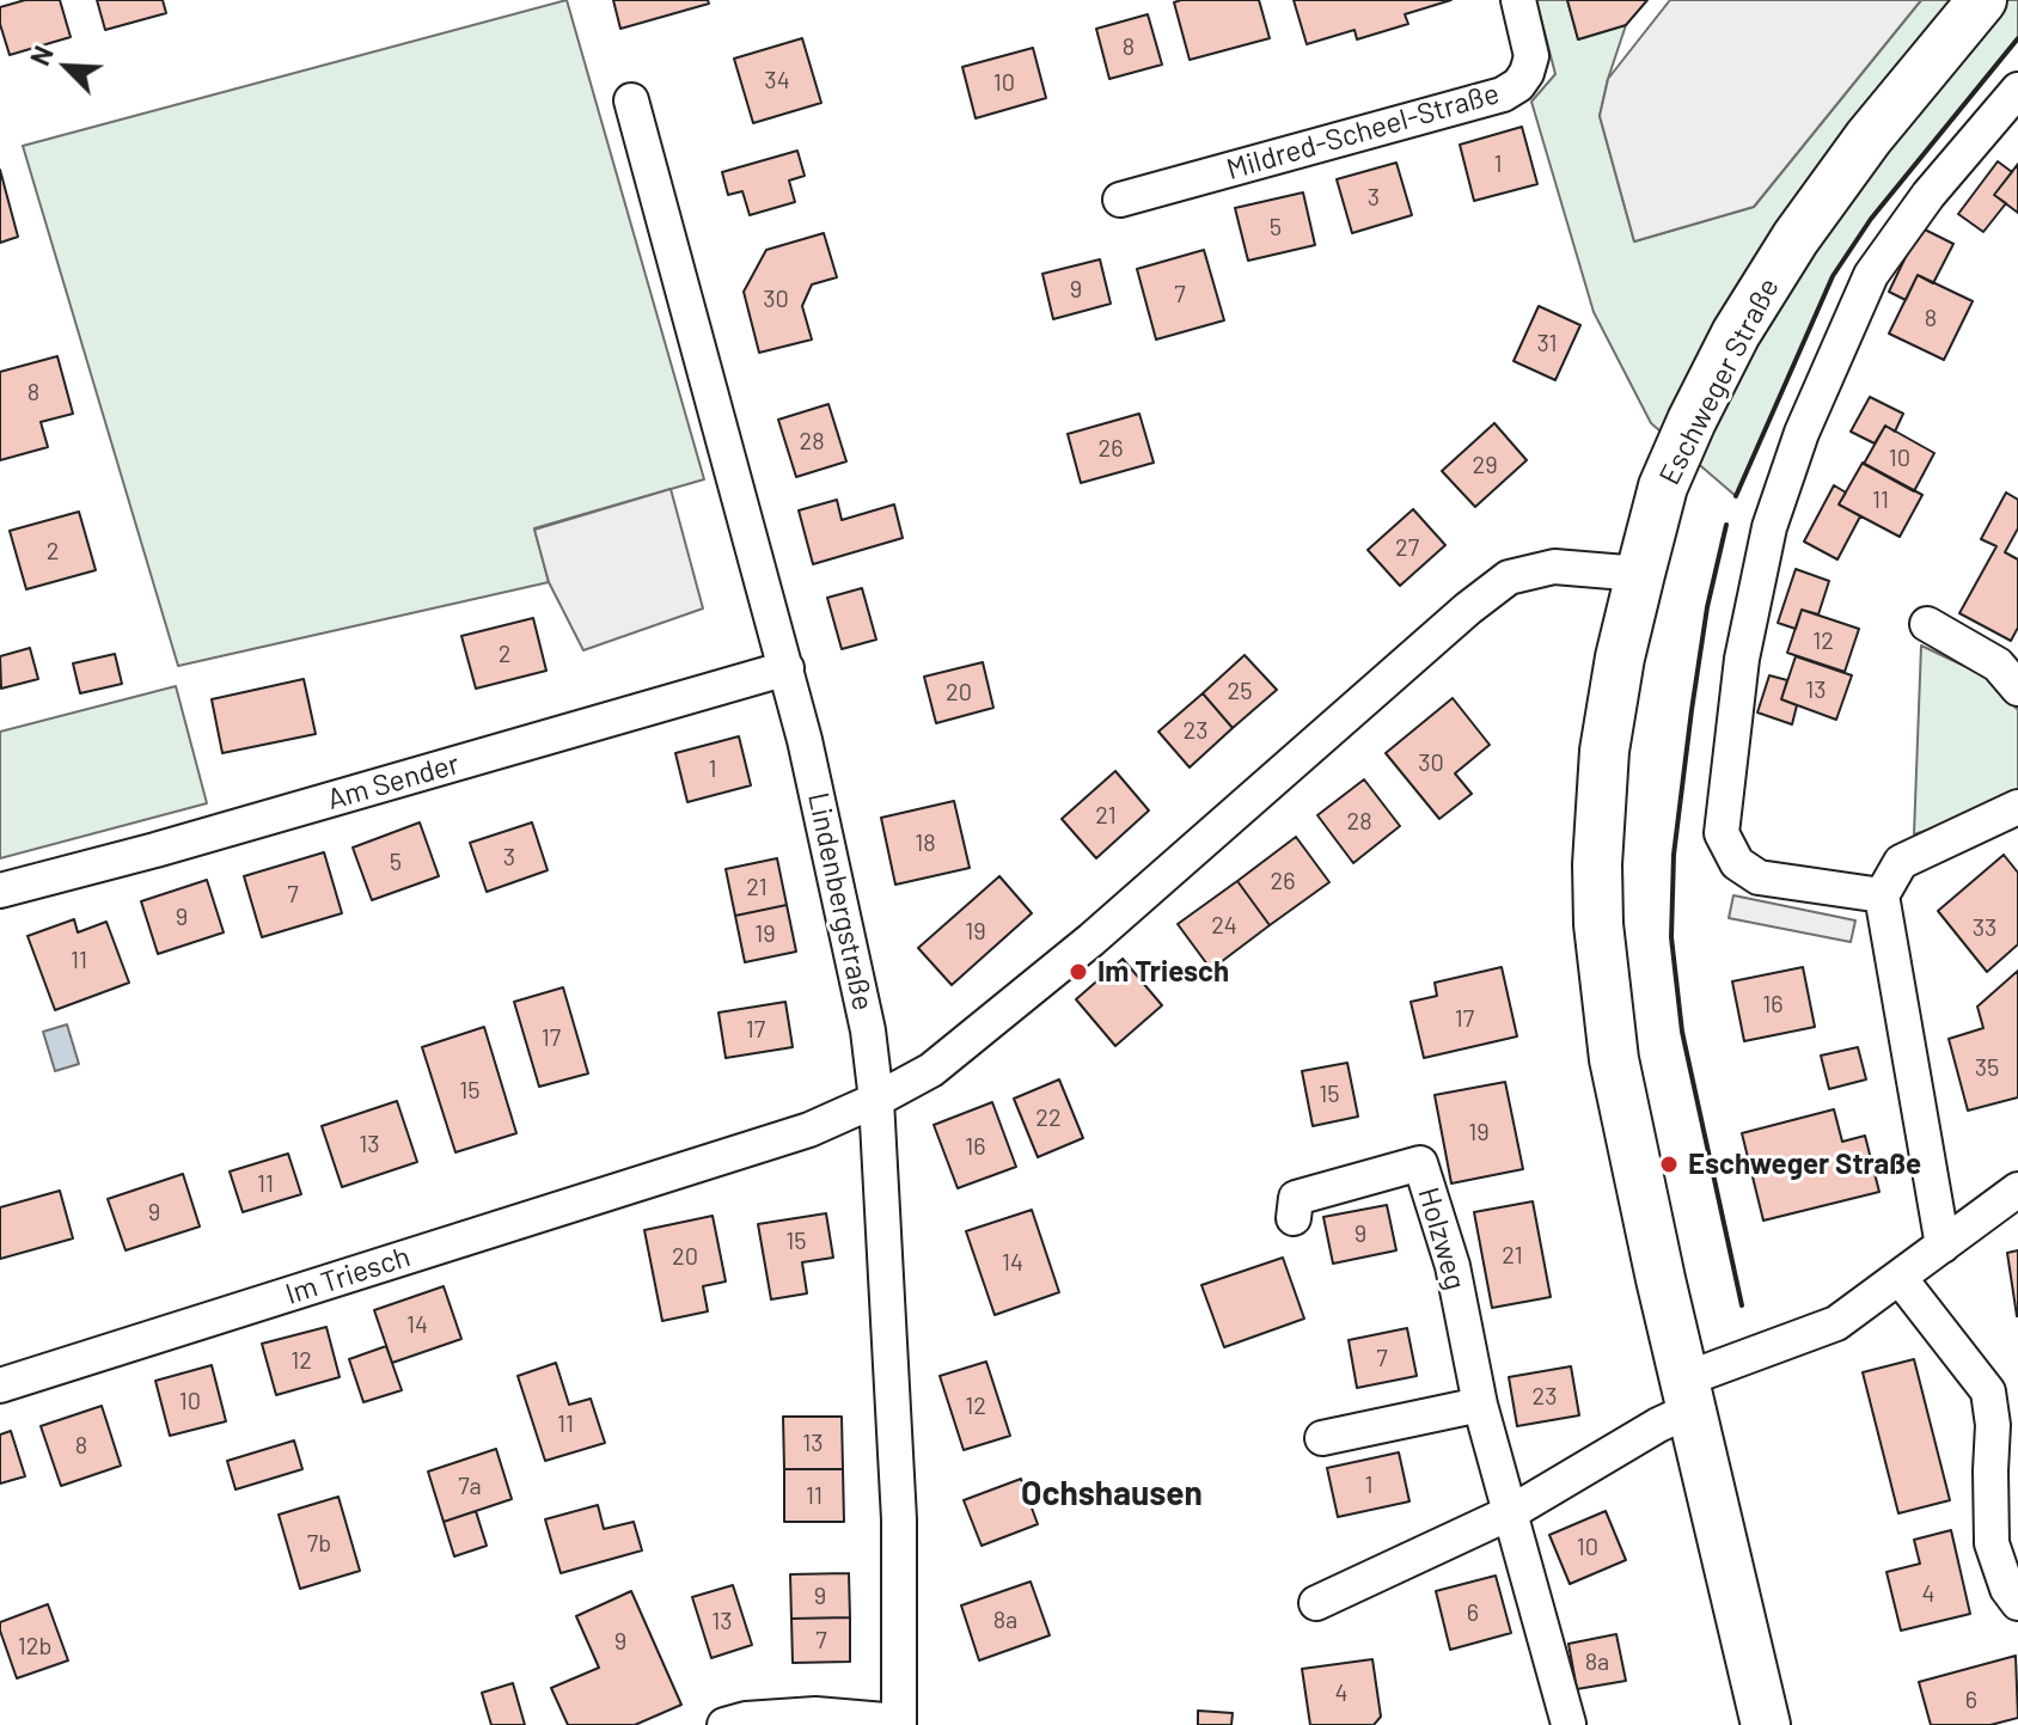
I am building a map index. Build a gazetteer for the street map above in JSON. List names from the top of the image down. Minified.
{"streets":{"main road":["Eschweger Straße"],"street":["Mildred-Scheel-Straße","Am Sender","Lindenbergstraße","Holzweg","Im Triesch"]},"crossings":[["Eschweger Straße","Im Triesch"],["Am Sender","Lindenbergstraße"],["Lindenbergstraße","Im Triesch"]],"districts":["Ochshausen"],"places":["Im Triesch","Eschweger Straße"],"house_numbers":["8","34","10","1","3","5","9","7","30","8","31","8","28","26","10","29","11","27","2","12","2","13","25","20","23","30","1","21","28","18","3","5","26","21","7","9","24","33","19","19","11","16","17","17","17","35","15","15","22","19","13","16","11","9","9","15","21","20","14","14","7","12","23","10","12","11","13","8","1","7a","11","7b","10","4","9","6","8a","13","7","9","12b","8a","4","6"],"north":"top left"}
